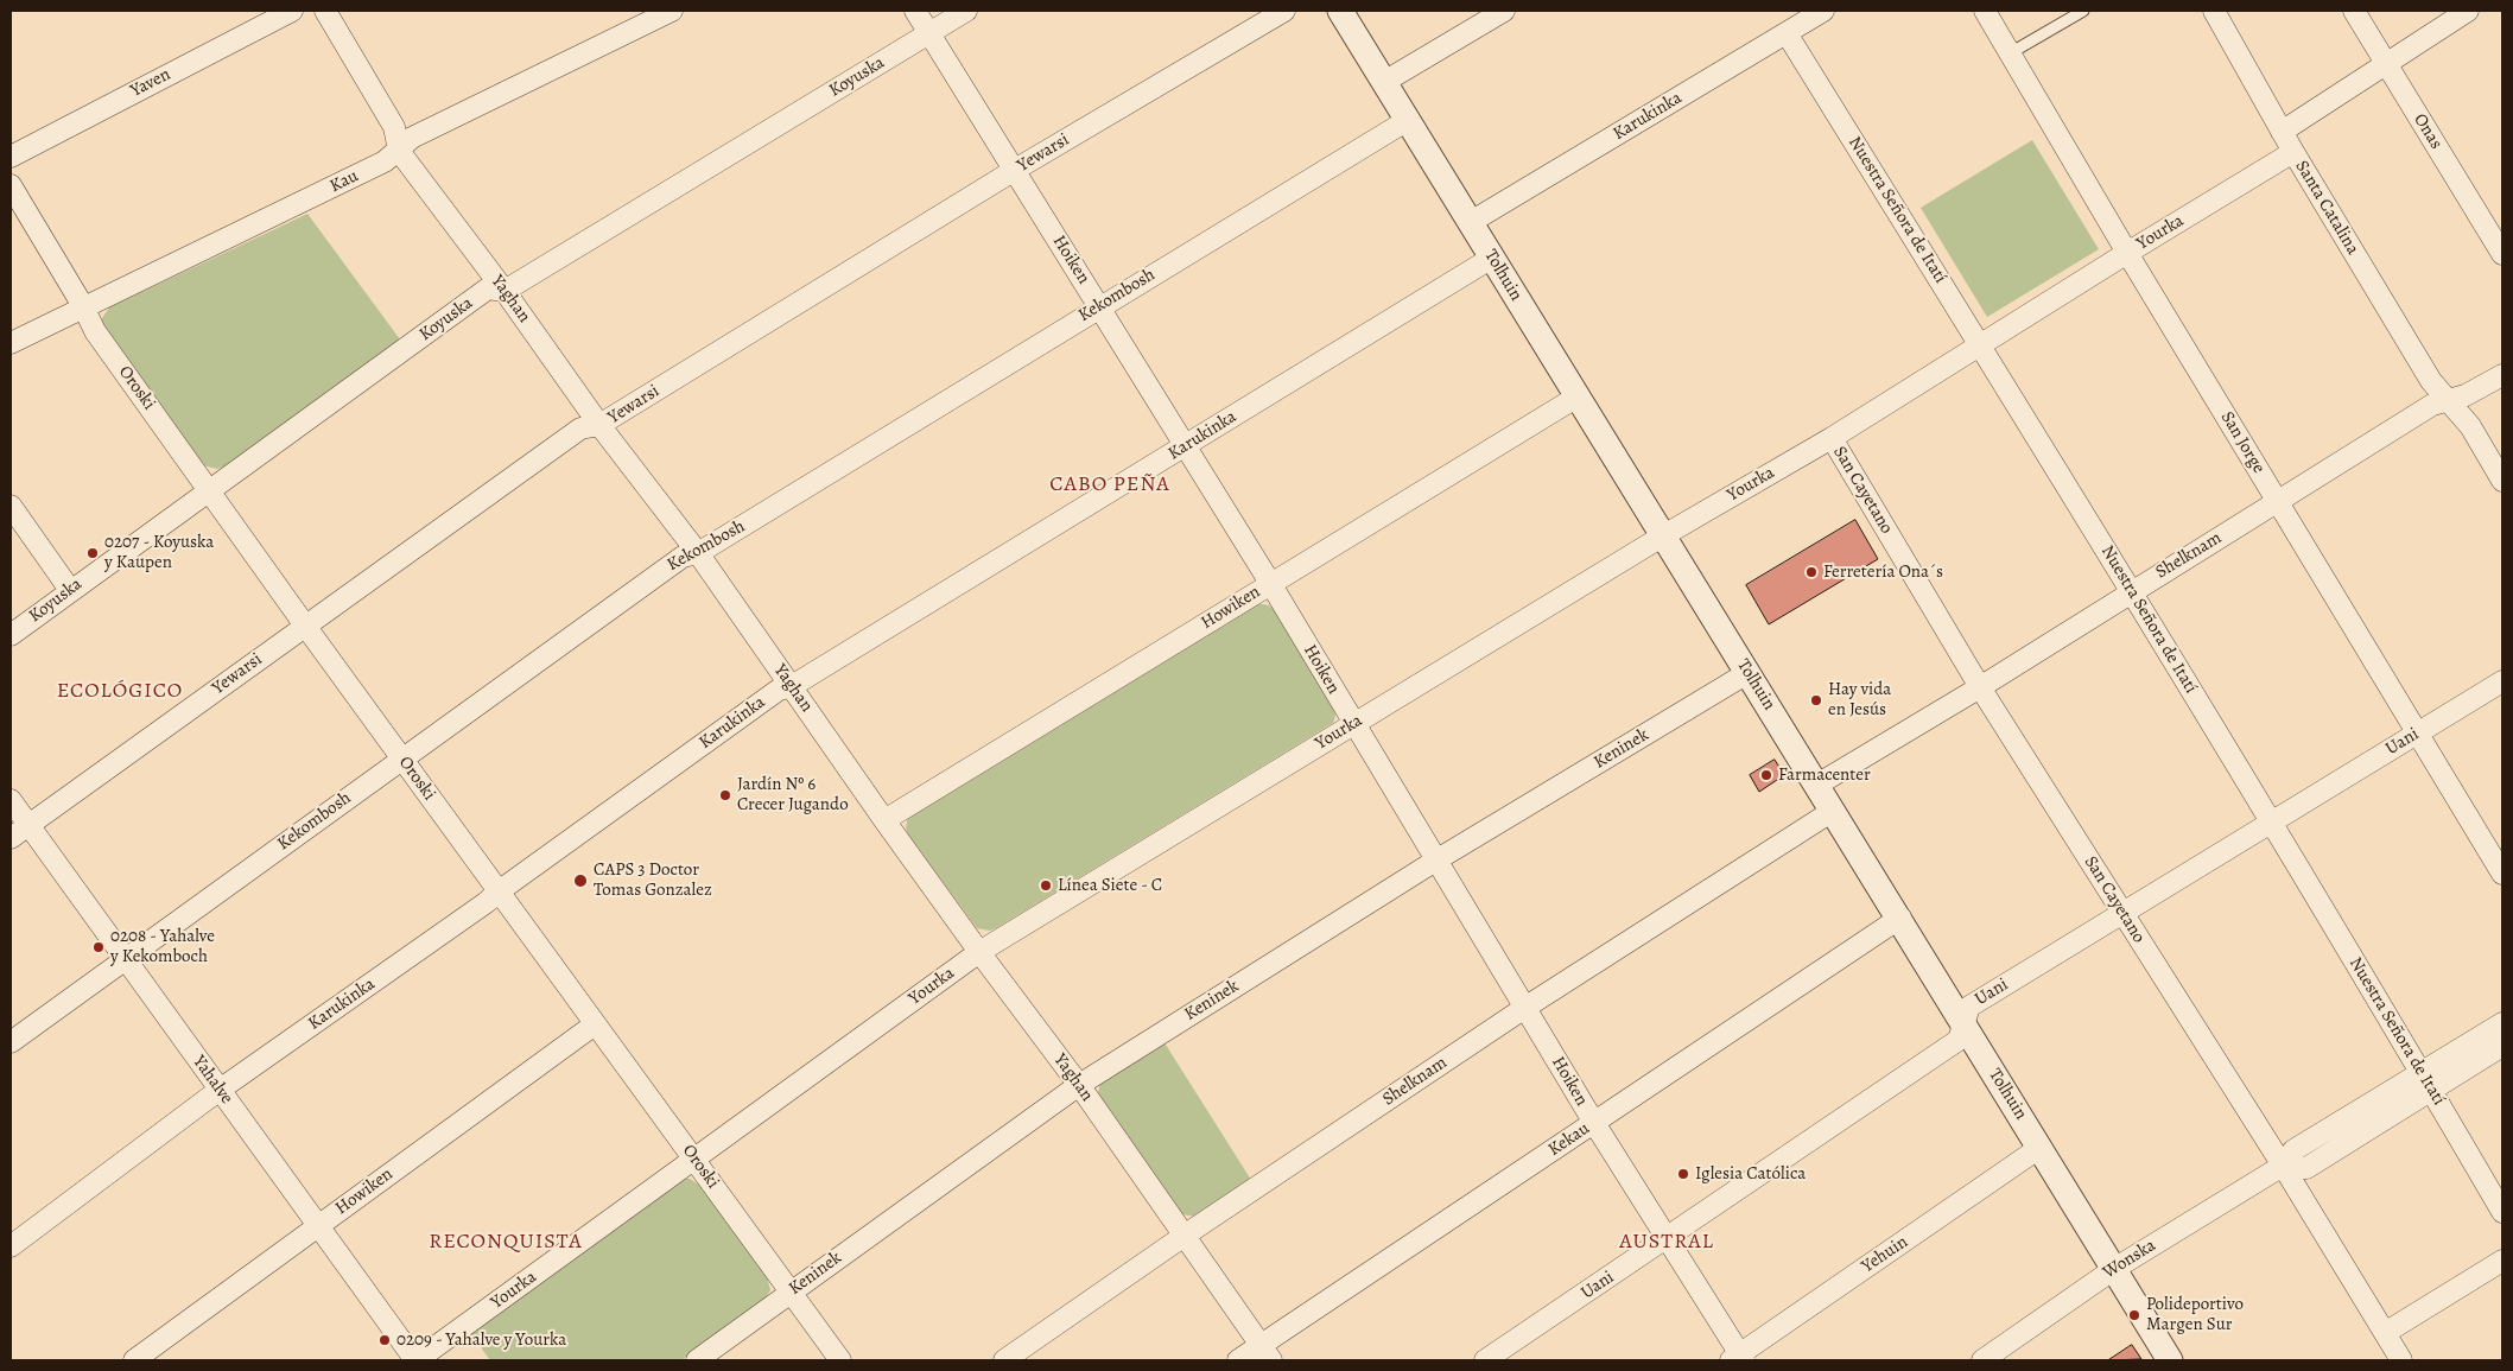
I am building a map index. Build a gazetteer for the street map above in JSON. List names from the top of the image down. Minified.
{"streets":{"street":["Koyuska","Yaven","Karukinka","Onas","Yewarsi","Kau","Santa Catalina","Nuestra Señora de Itatí","Yourka","Hoiken","Tolhuin","Kekombosh","Yaghan","Oroski","San Jorge","San Cayetano","Shelknam","Howiken","Uani","Keninek","Yahalve","Kekau","Yehuin","Wonska"]},"crossings":[["Koyuska","Hoiken"],["Koyuska","Yaghan"],["Koyuska","Oroski"],["Karukinka","Nuestra Señora de Itatí"],["Karukinka","Hoiken"],["Karukinka","Tolhuin"],["Karukinka","Yaghan"],["Karukinka","Oroski"],["Karukinka","Yahalve"],["Yewarsi","Hoiken"],["Yewarsi","Yaghan"],["Yewarsi","Oroski"],["Yewarsi","Yahalve"],["Kau","Yaghan"],["Kau","Oroski"],["Santa Catalina","Yourka"],["Santa Catalina","Shelknam"],["Nuestra Señora de Itatí","Yourka"],["Nuestra Señora de Itatí","Shelknam"],["Nuestra Señora de Itatí","Uani"],["Nuestra Señora de Itatí","Wonska"],["Yourka","Hoiken"],["Yourka","Tolhuin"],["Yourka","Yaghan"],["Yourka","Oroski"],["Yourka","San Jorge"],["Yourka","San Cayetano"],["Yourka","Yahalve"],["Hoiken","Kekombosh"],["Hoiken","Shelknam"],["Hoiken","Howiken"],["Hoiken","Uani"],["Hoiken","Keninek"],["Hoiken","Kekau"],["Hoiken","Yehuin"],["Tolhuin","Kekombosh"],["Tolhuin","Shelknam"],["Tolhuin","Howiken"],["Tolhuin","Uani"],["Tolhuin","Keninek"],["Tolhuin","Kekau"],["Tolhuin","Yehuin"],["Tolhuin","Wonska"],["Kekombosh","Yaghan"],["Kekombosh","Oroski"],["Kekombosh","Yahalve"],["Yaghan","Shelknam"],["Yaghan","Howiken"],["Yaghan","Keninek"],["Yaghan","Kekau"],["Oroski","Howiken"],["Oroski","Keninek"],["San Jorge","Shelknam"],["San Jorge","Uani"],["San Cayetano","Shelknam"],["San Cayetano","Uani"],["San Cayetano","Wonska"],["Howiken","Yahalve"]],"districts":["CABO PEÑA","ECOLÓGICO","RECONQUISTA","AUSTRAL"],"places":["0207 - Koyuska y Kaupen","Ferretería Ona´s","Hay vida en Jesús","Farmacenter","Jardín Nº 6 Crecer Jugando","CAPS 3 Doctor Tomas Gonzalez","Línea Siete - C","0208 - Yahalve y Kekomboch","Iglesia Católica","Polideportivo Margen Sur","0209 - Yahalve y Yourka"]}
